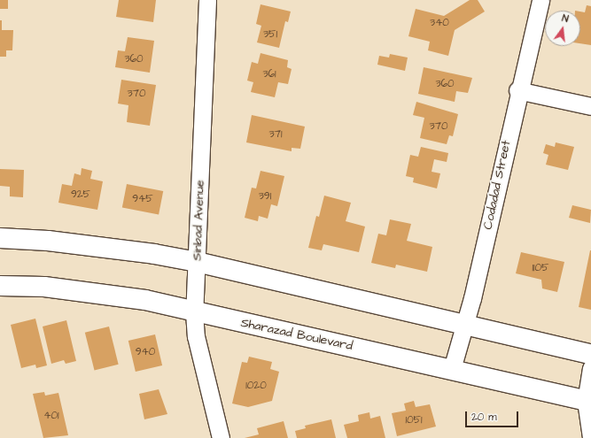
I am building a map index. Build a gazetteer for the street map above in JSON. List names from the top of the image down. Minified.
{"streets":{"street":["Codadad Street","Sinbad Avenue","Sharazad Boulevard"]},"crossings":[["Codadad Street","Sharazad Boulevard"],["Sinbad Avenue","Sharazad Boulevard"]],"house_numbers":["340","351","360","361","360","370","370","371","925","391","945","1105","940","1020","401","1051"],"scale_bar":"20 m","north":"top"}
